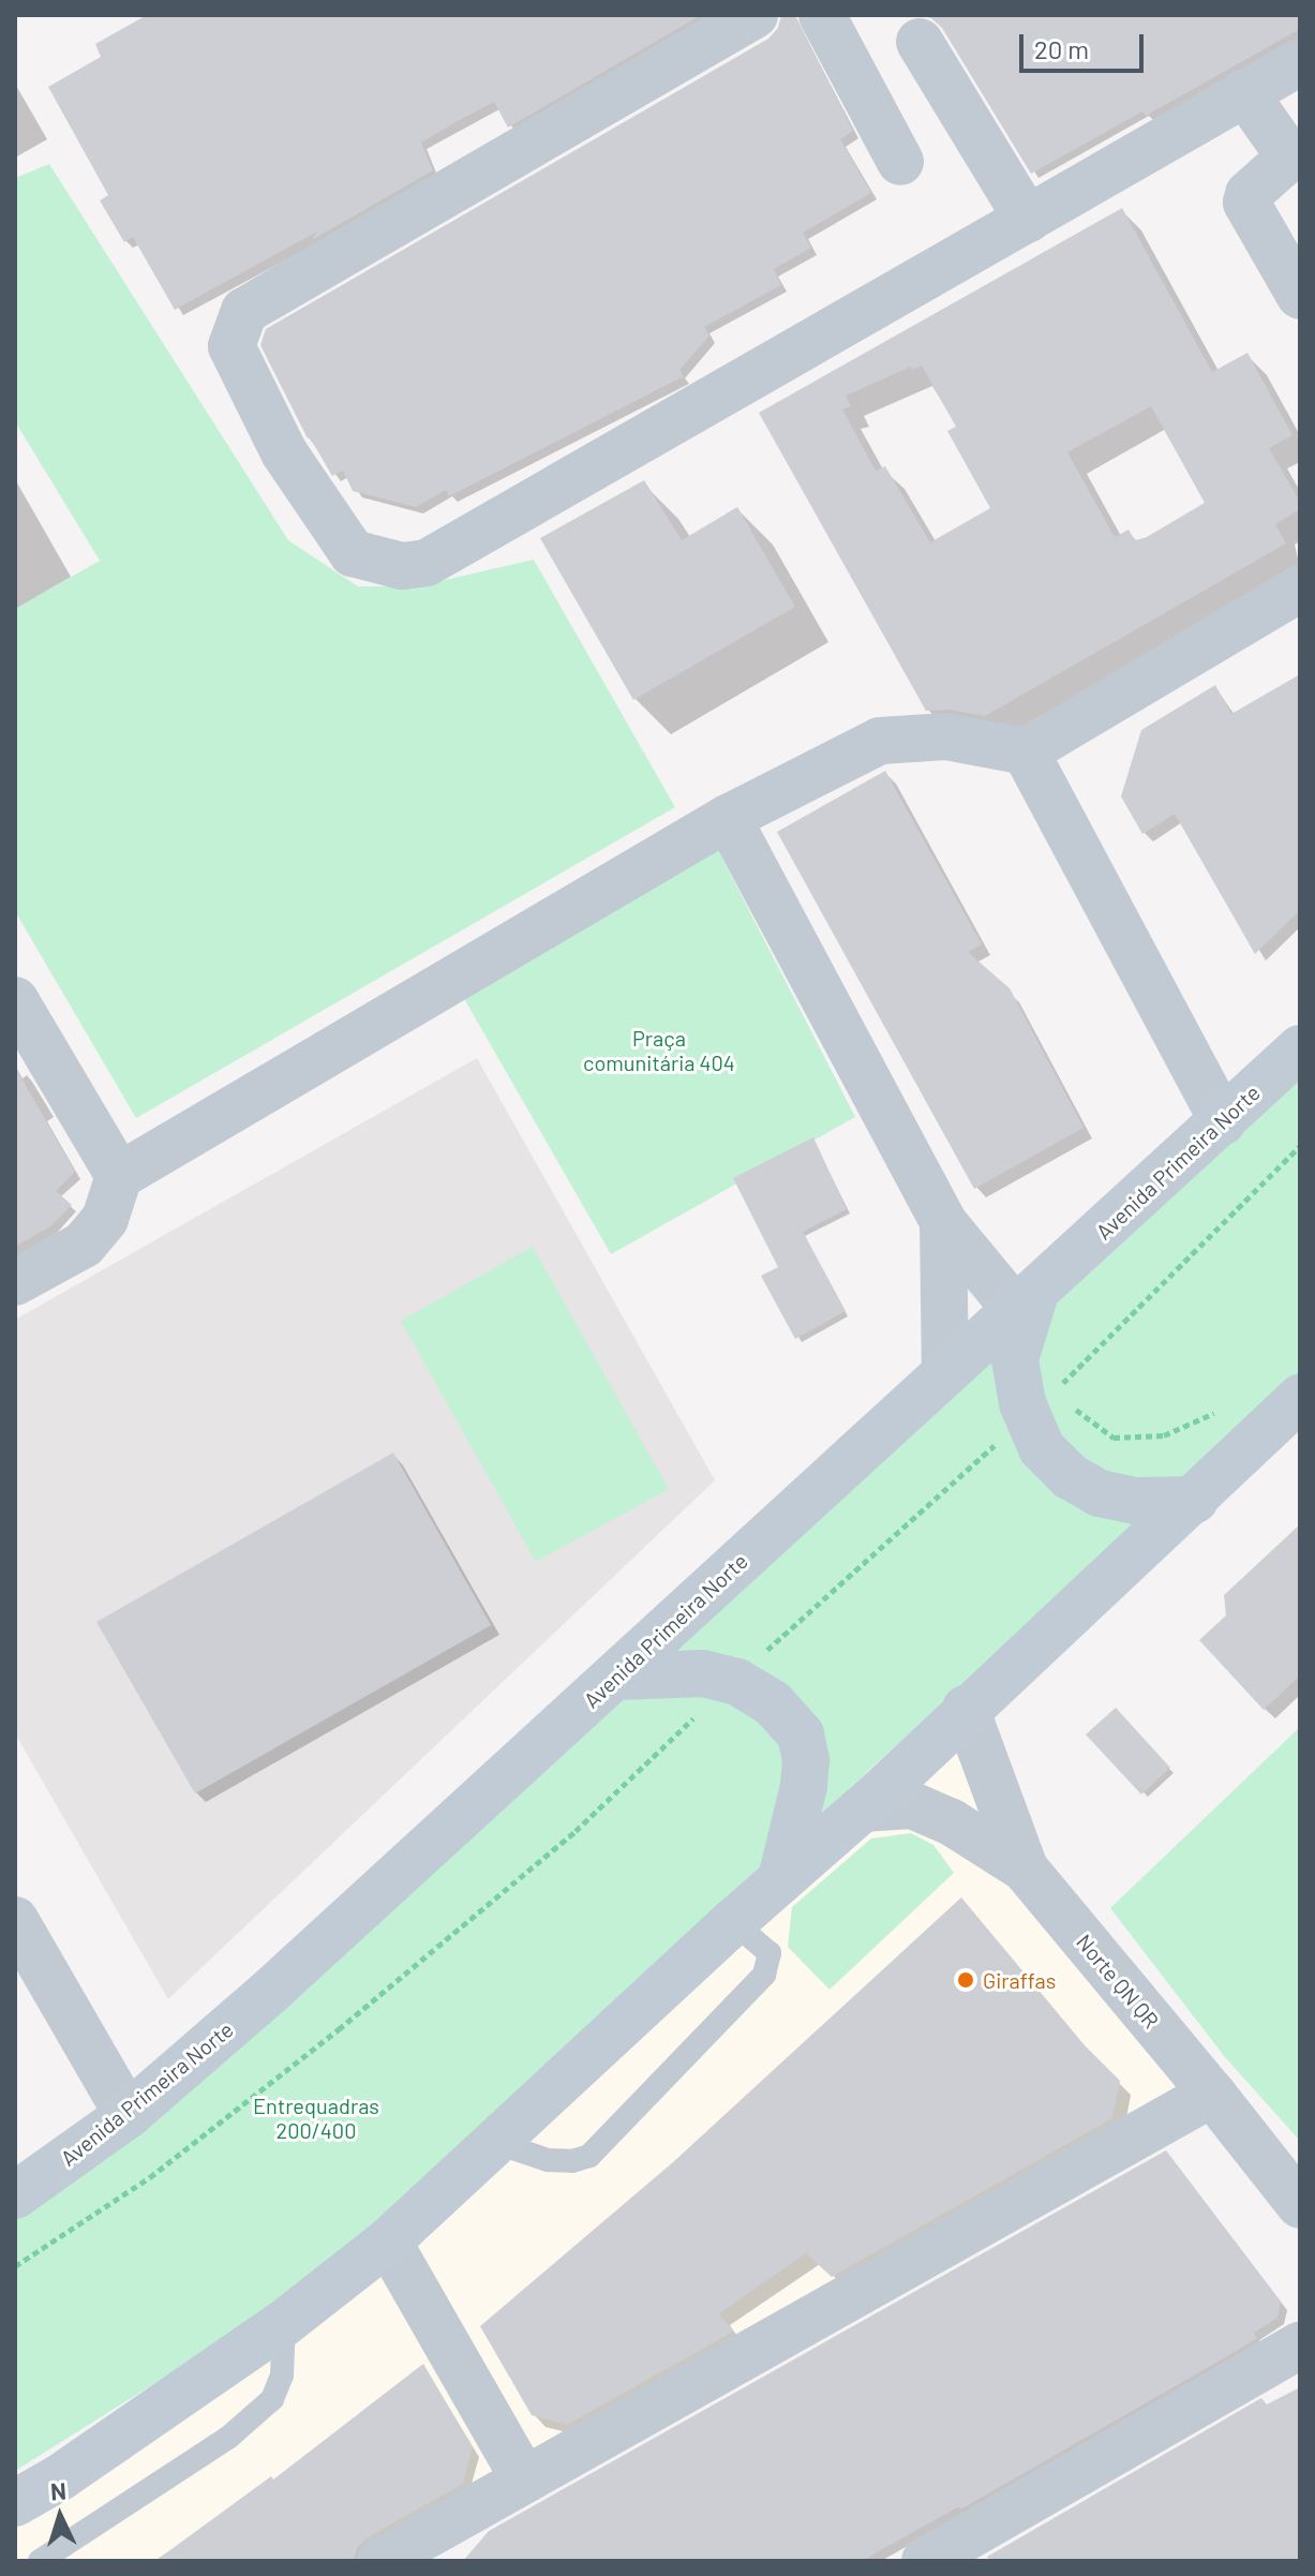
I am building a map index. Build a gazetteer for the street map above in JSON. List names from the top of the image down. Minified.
{"streets":{"main road":["Avenida Primeira Norte"],"street":["Norte QN QR"]},"parks":["Praça comunitária 404","Entrequadras 200/400"],"places":["Giraffas"],"scale_bar":"20 m","north":"top"}
